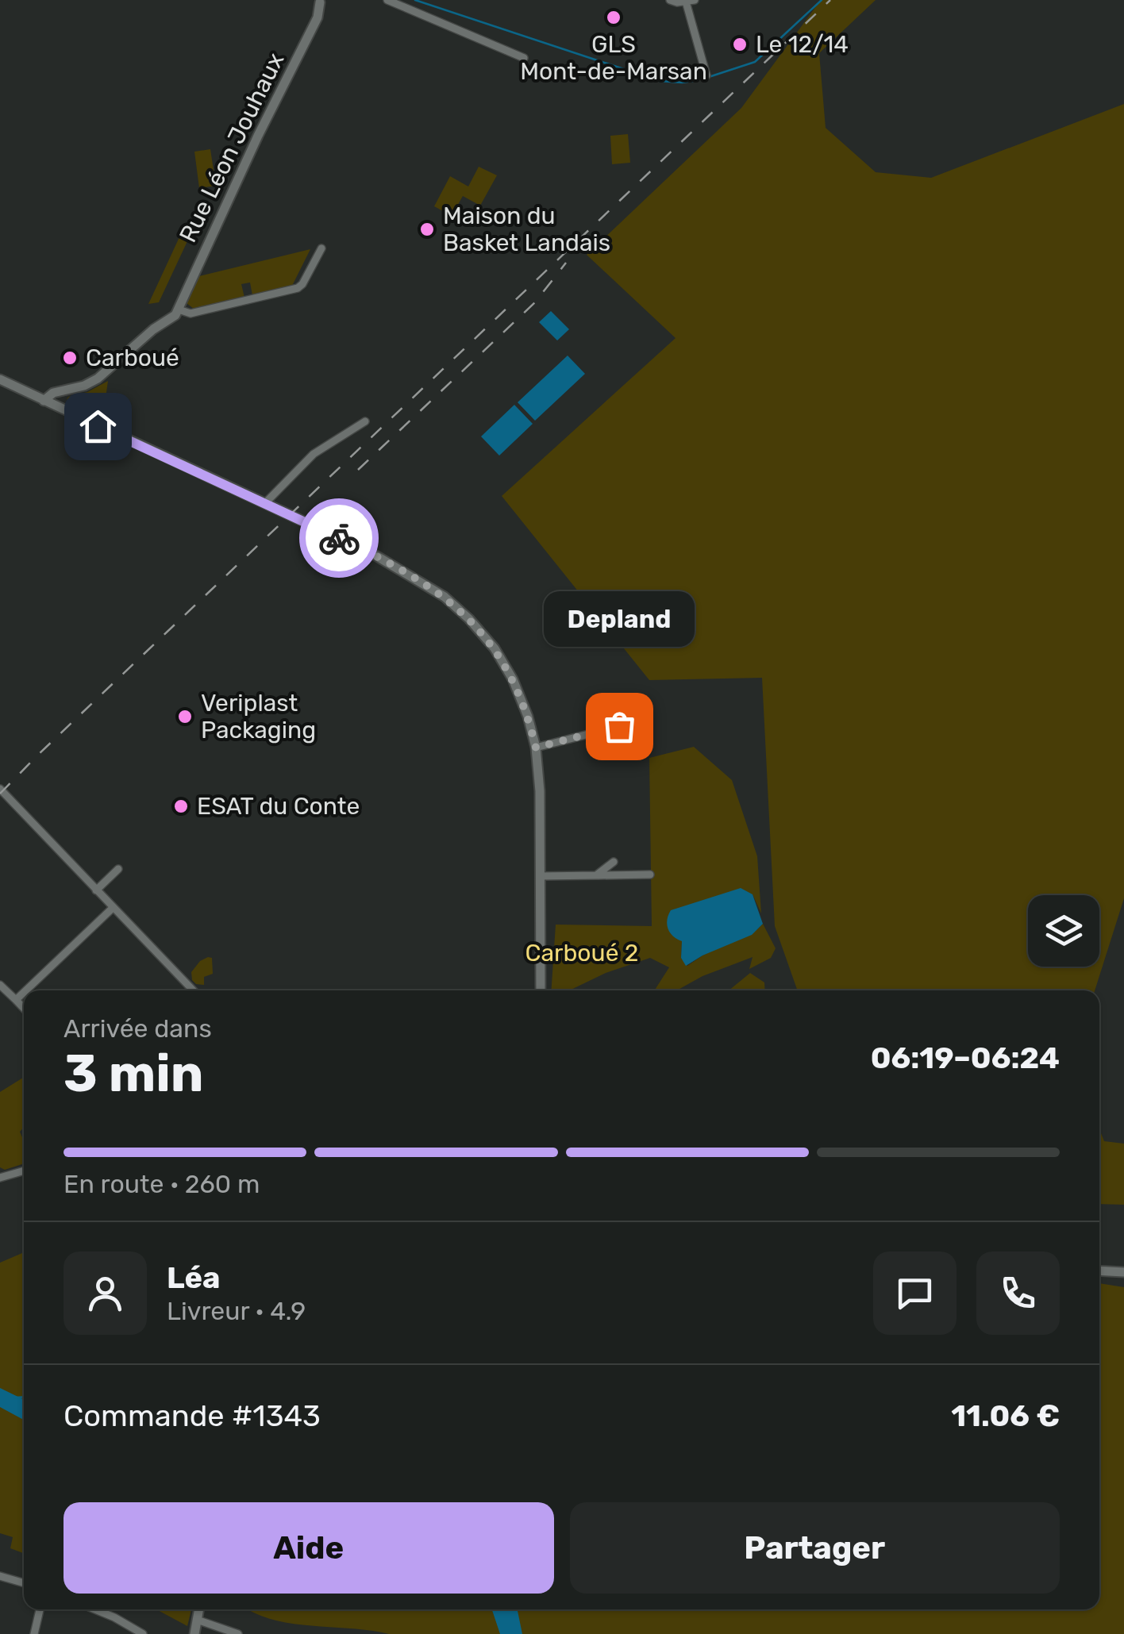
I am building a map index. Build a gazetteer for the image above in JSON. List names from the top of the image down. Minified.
{"streets":{"street":["Rue Léon Jouhaux"]},"parks":["Carboué 2"],"places":["GLS Mont-de-Marsan","Le 12/14","Maison du Basket Landais","Carboué","Veriplast Packaging","Depland","ESAT du Conte"],"page":{"bubble":"Depland","heading":["3 min","Arrivée dans","06:19–06:24"],"panel":["Léa","Livreur · 4.9","Commande #1343","11.06 €"],"bar":"En route · 260 m","buttons":["Aide","Partager"]}}
